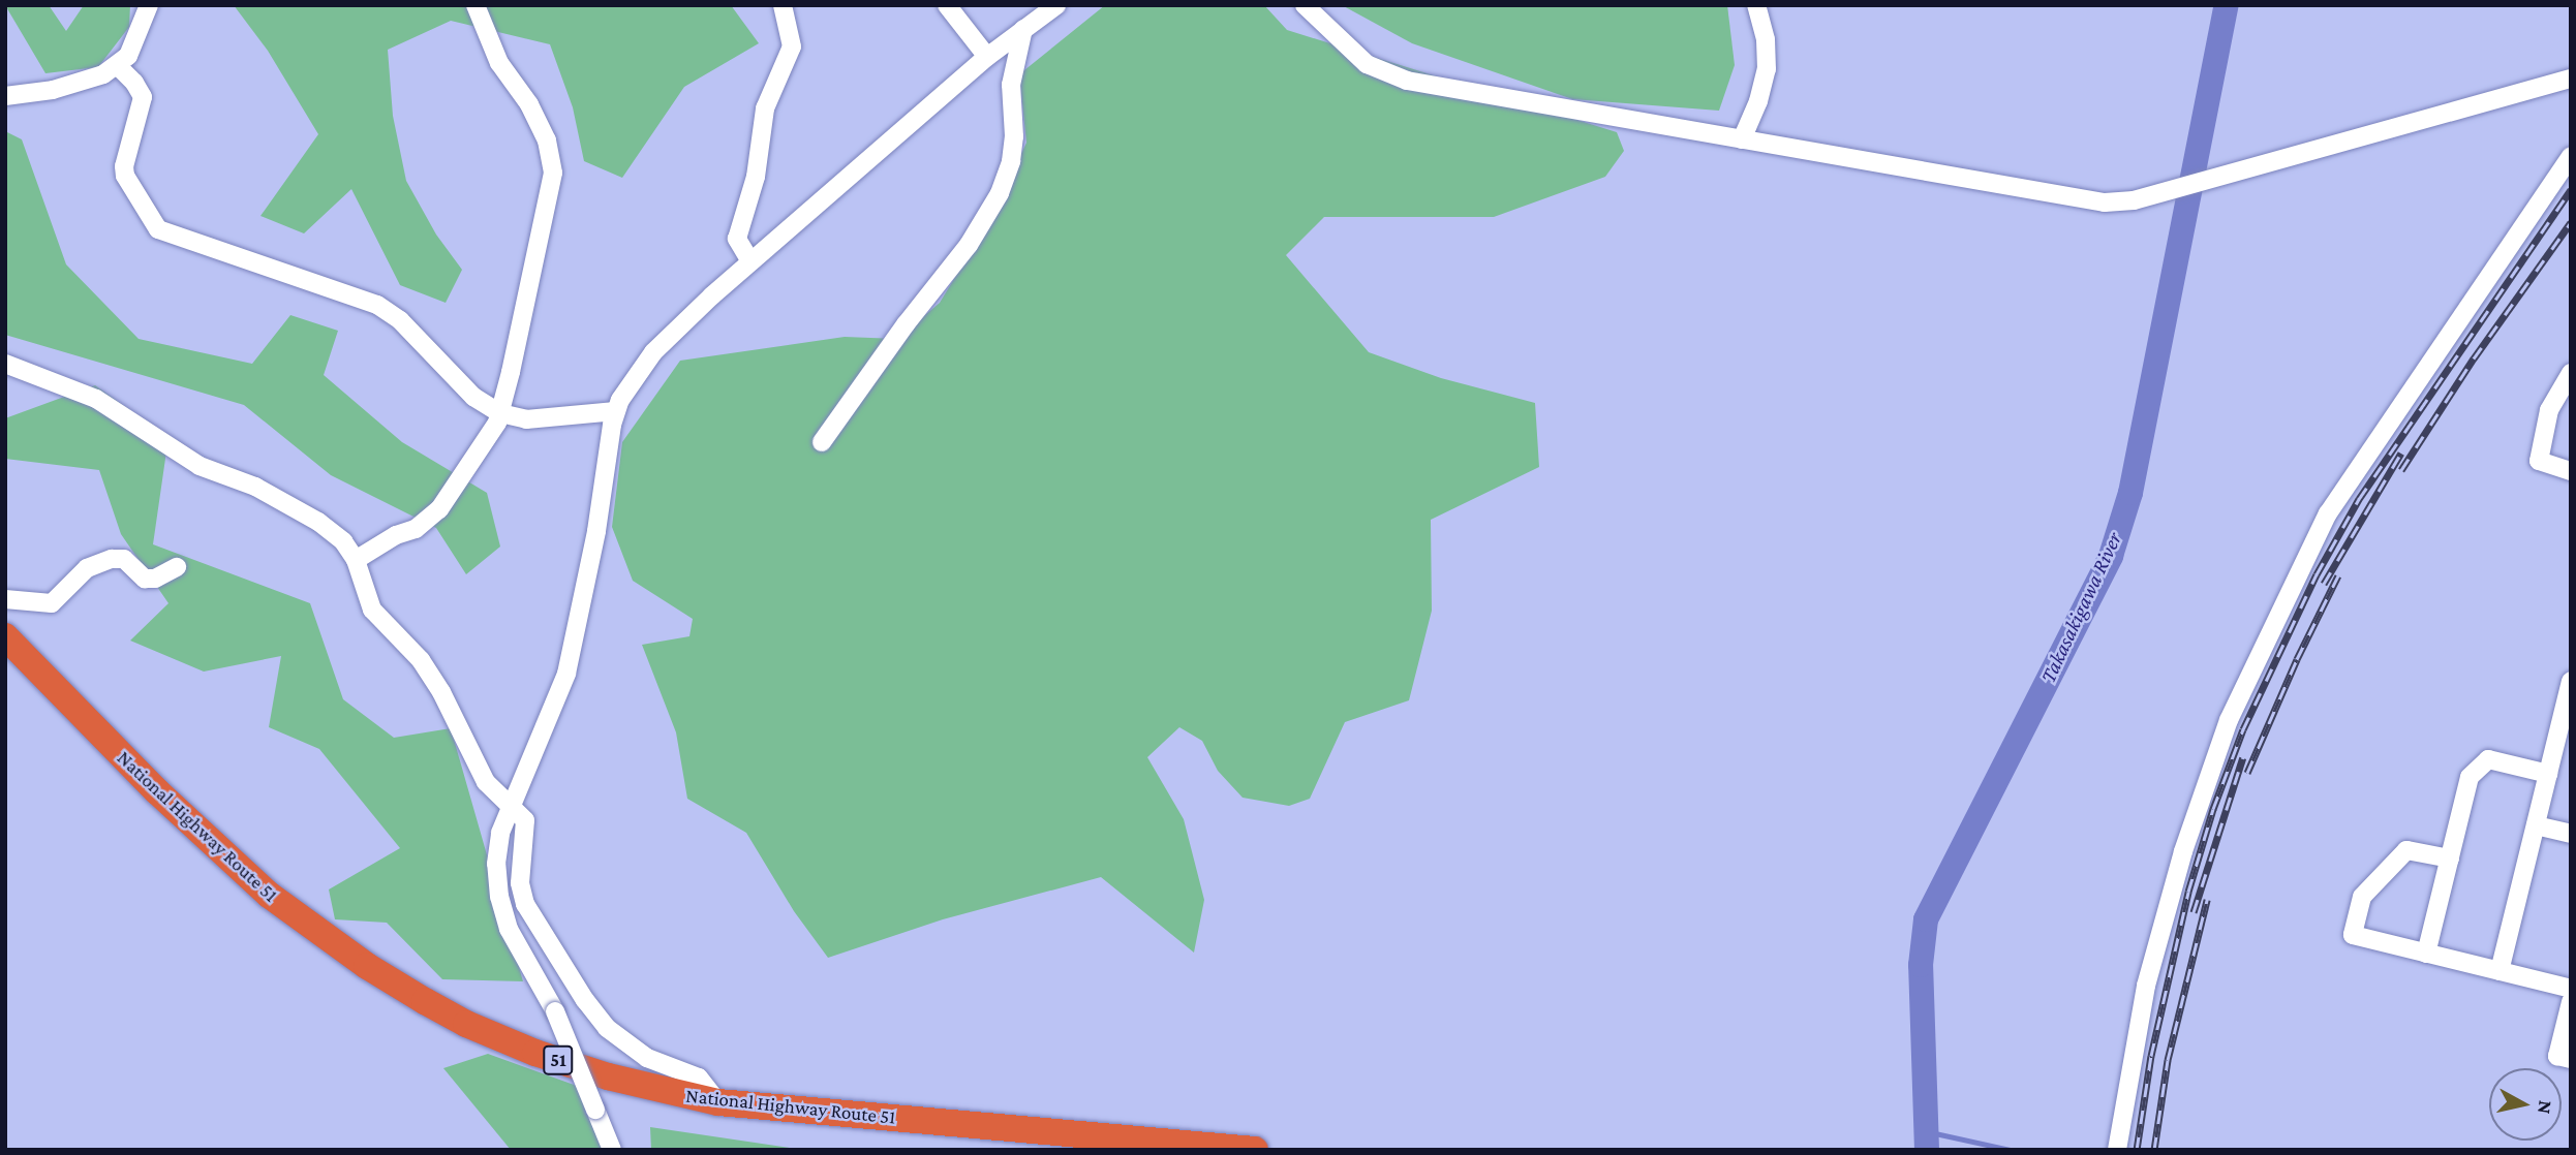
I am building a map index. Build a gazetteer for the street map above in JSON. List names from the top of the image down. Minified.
{"streets":{"highway":["National Highway Route 51","51"]},"water":["Takasakigawa River"],"north":"right"}
